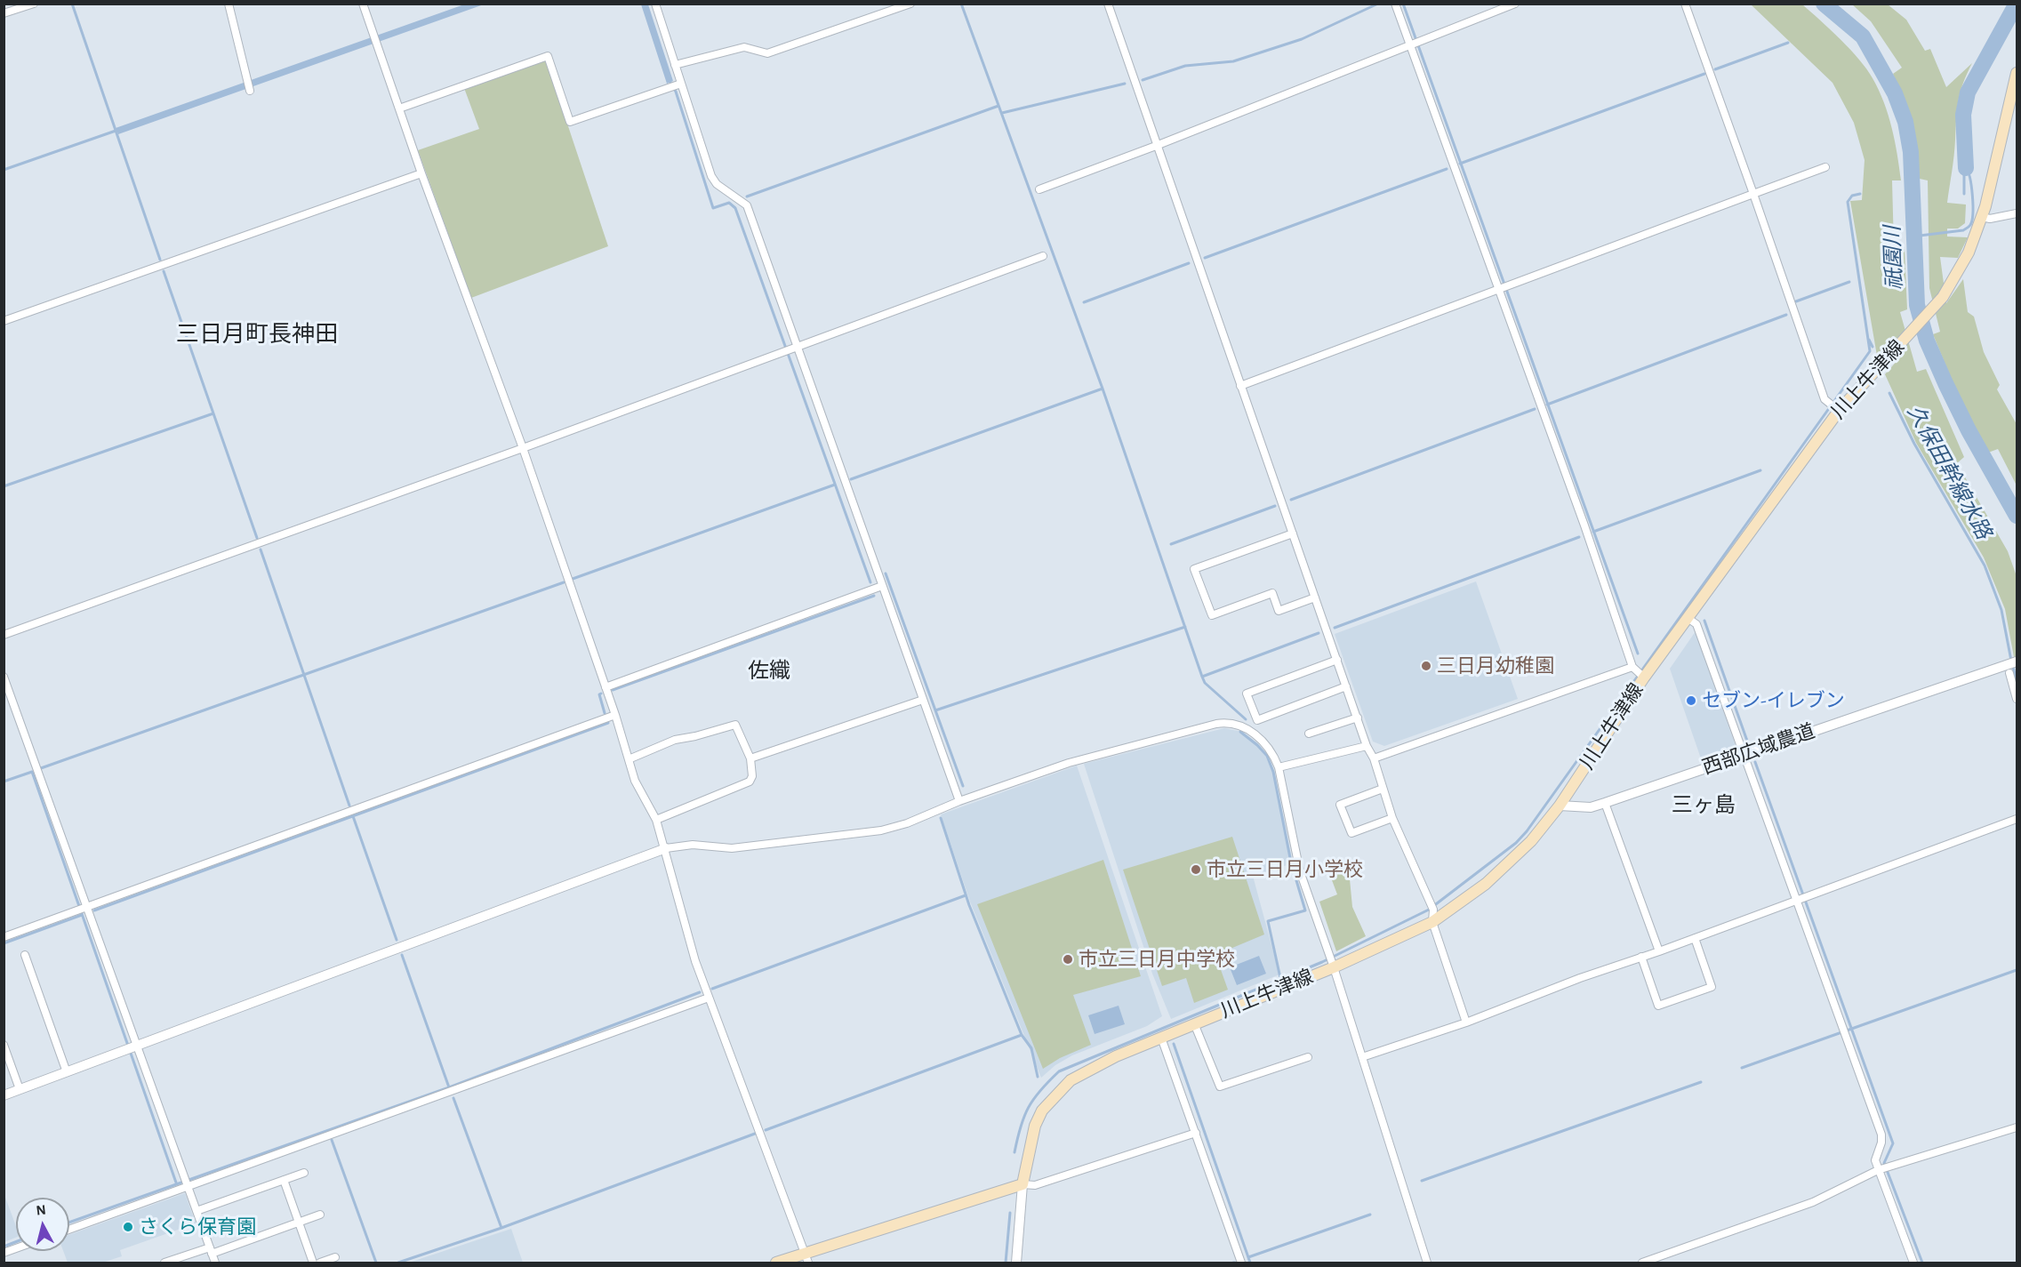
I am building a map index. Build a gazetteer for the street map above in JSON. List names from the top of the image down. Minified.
{"streets":{"main road":["川上牛津線"],"street":["西部広域農道"]},"crossings":[["川上牛津線","西部広域農道"]],"districts":["三日月町長神田","佐織","三ヶ島"],"water":["祇園川","久保田幹線水路"],"places":["三日月幼稚園","セブン-イレブン","市立三日月小学校","市立三日月中学校","さくら保育園"],"north":"top"}
